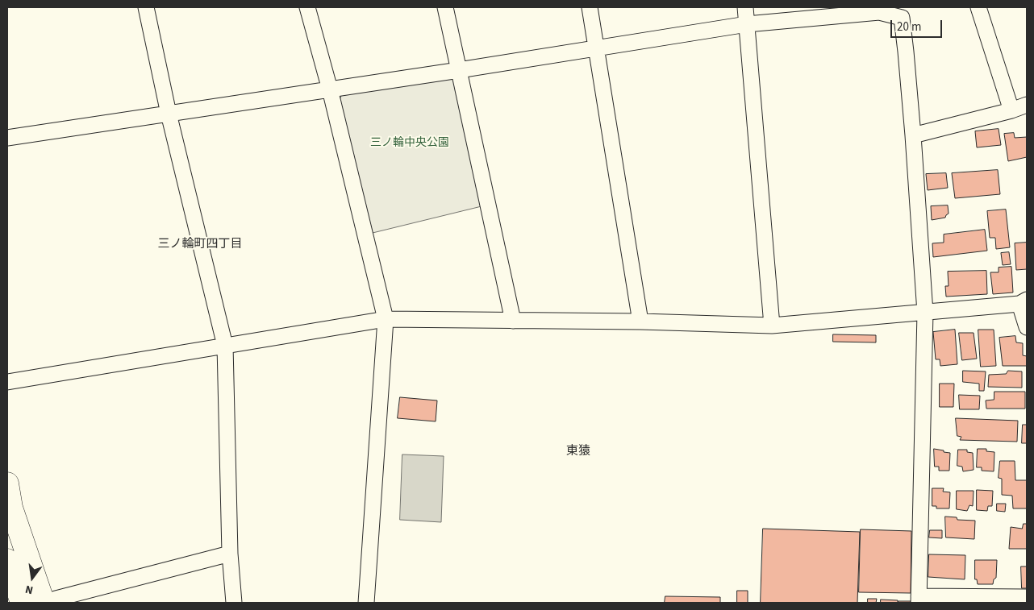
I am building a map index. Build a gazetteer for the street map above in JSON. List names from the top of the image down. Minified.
{"districts":["三ノ輪町四丁目","東猿"],"parks":["三ノ輪中央公園"],"scale_bar":"20 m","north":"bottom"}
